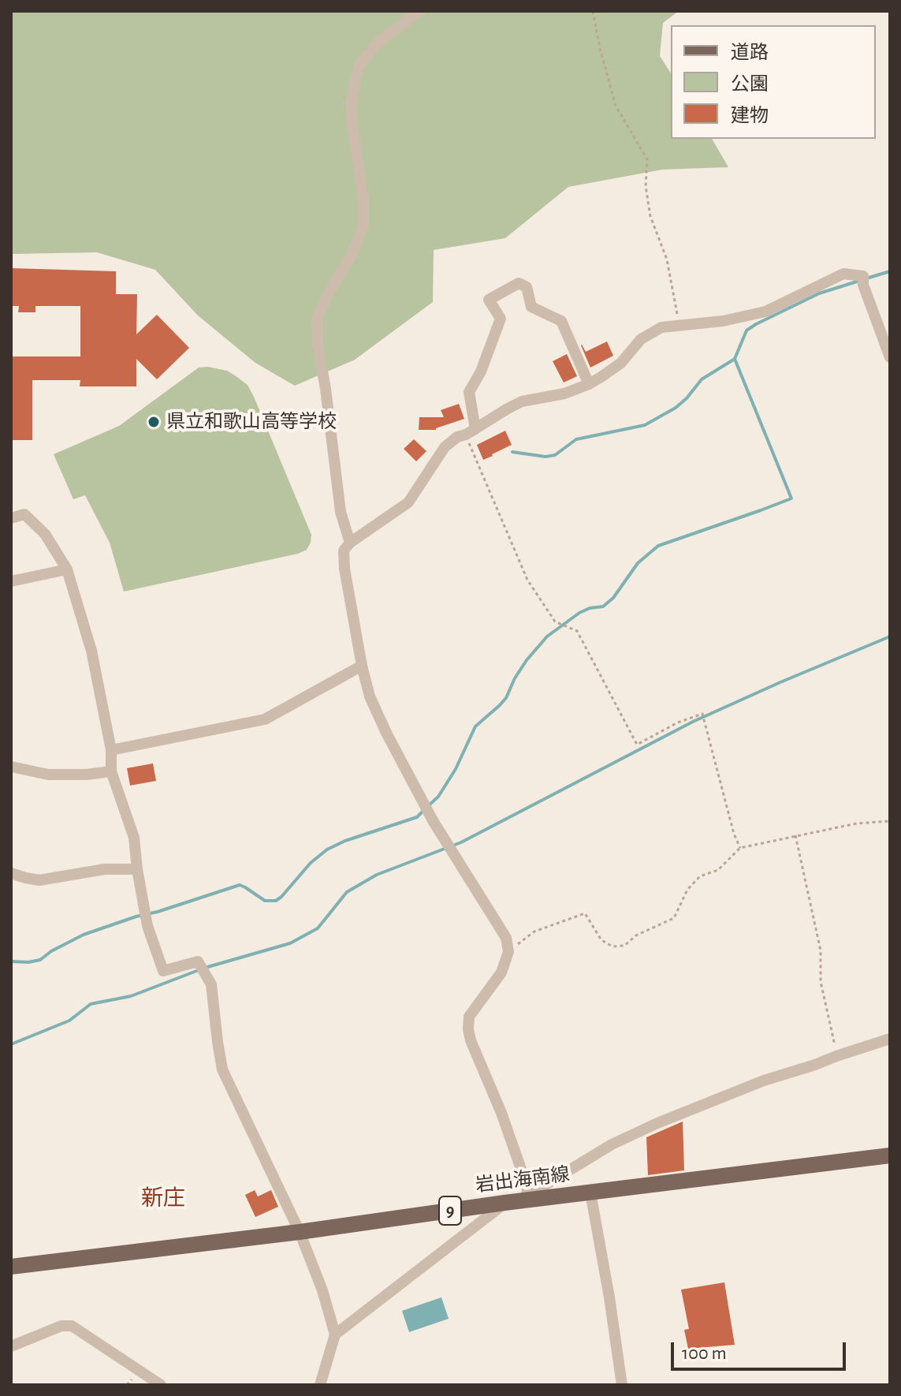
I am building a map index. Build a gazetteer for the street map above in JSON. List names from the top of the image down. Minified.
{"streets":{"main road":["岩出海南線","9"]},"districts":["新庄"],"places":["県立和歌山高等学校"],"legend":["道路","公園","建物"],"scale_bar":"100 m"}
